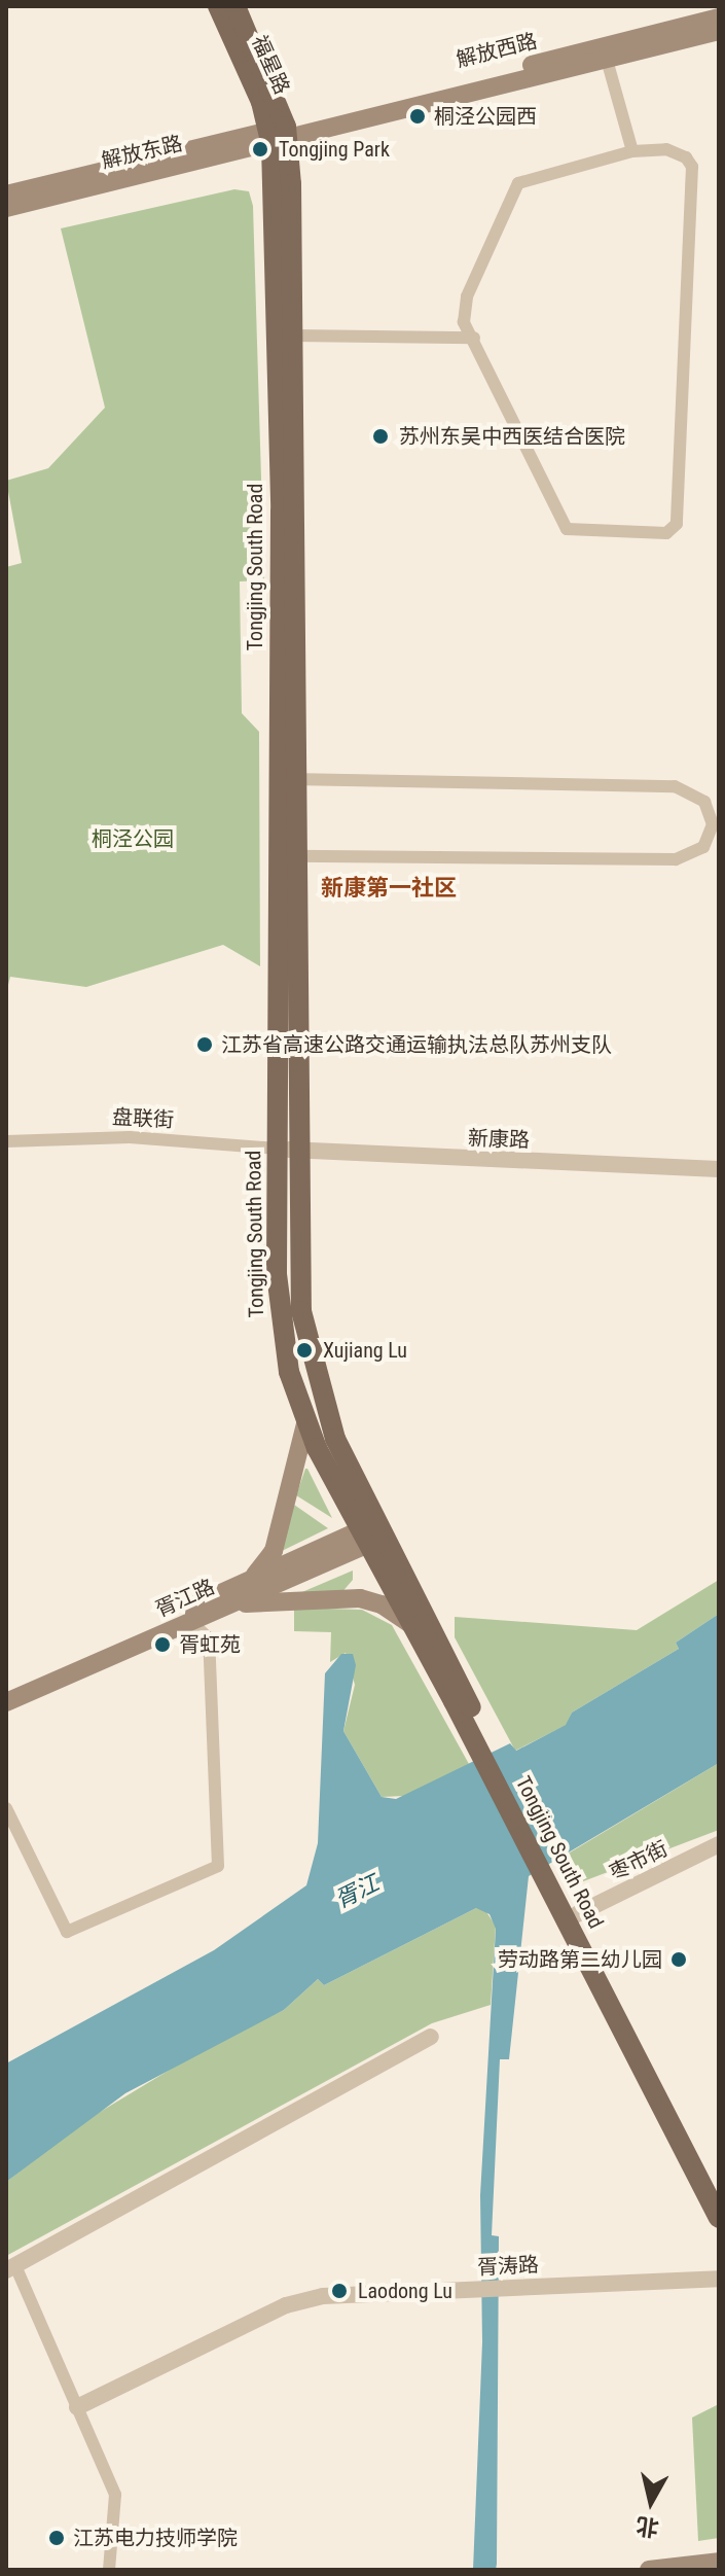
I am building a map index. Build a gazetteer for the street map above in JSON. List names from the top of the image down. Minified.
{"streets":{"main road":["解放西路","福星路","解放东路","Tongjing South Road","胥江路"],"street":["盘联街","新康路","枣市街","胥涛路"]},"crossings":[["解放西路","福星路"],["解放西路","解放东路"],["解放西路","Tongjing South Road"],["福星路","解放东路"],["福星路","Tongjing South Road"],["解放东路","Tongjing South Road"],["Tongjing South Road","盘联街"],["Tongjing South Road","新康路"],["Tongjing South Road","胥江路"],["Tongjing South Road","枣市街"],["盘联街","新康路"]],"districts":["新康第一社区"],"water":["胥江"],"parks":["桐泾公园"],"places":["桐泾公园西","Tongjing Park","苏州东吴中西医结合医院","江苏省高速公路交通运输执法总队苏州支队","Xujiang Lu","胥虹苑","劳动路第二幼儿园","Laodong Lu","江苏电力技师学院"],"north":"bottom"}
